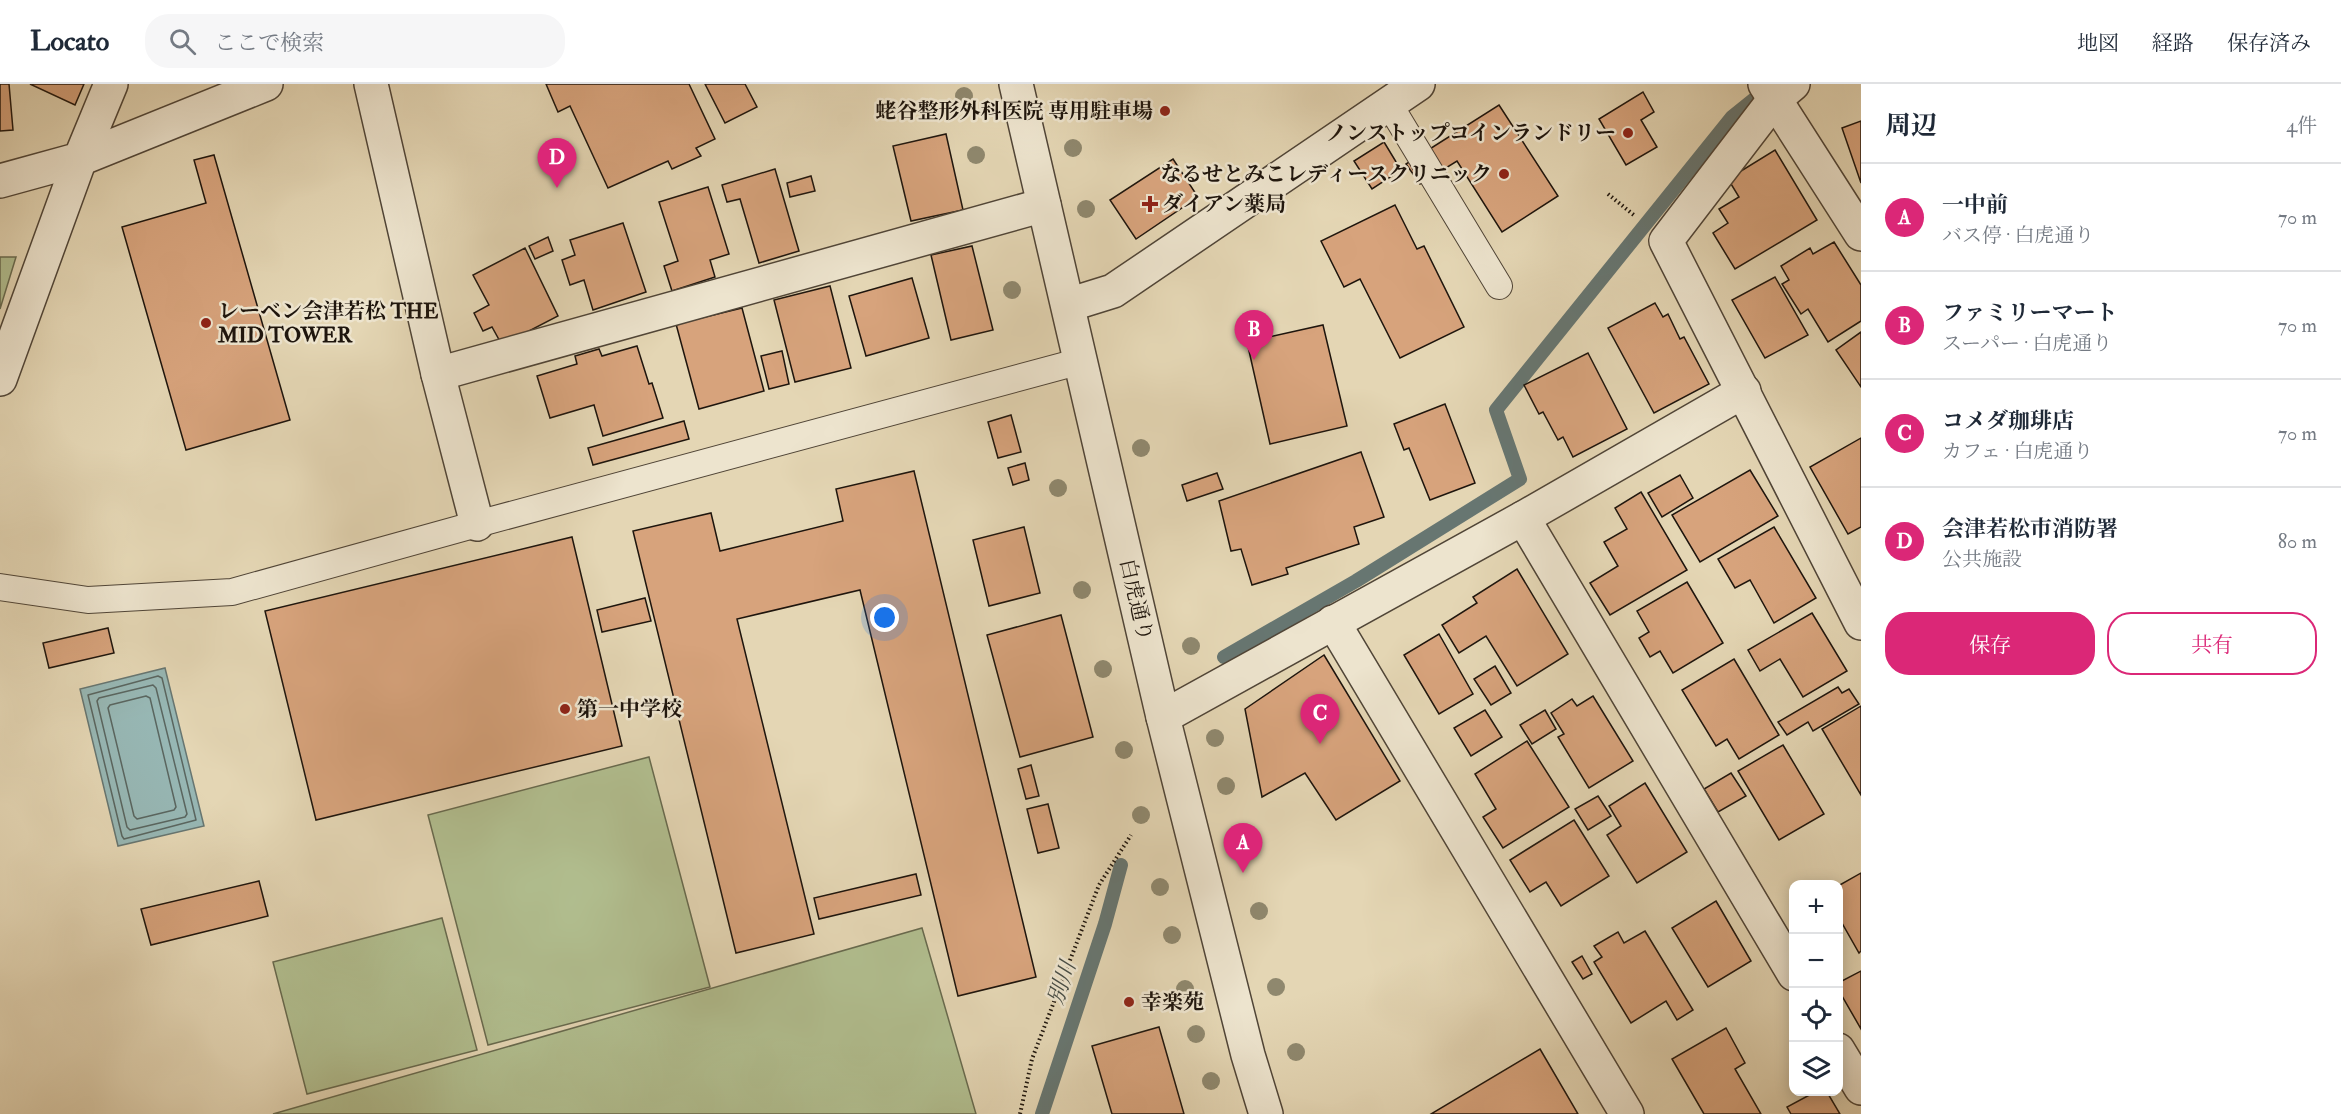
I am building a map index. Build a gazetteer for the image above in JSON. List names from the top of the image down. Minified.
{"streets":{"street":["白虎通り"]},"water":["別川"],"places":{"other":["蛯谷整形外科医院 専用駐車場","ノンストップコインランドリー","なるせとみこレディースクリニック","レーベン会津若松 THE MID TOWER","第一中学校","幸楽苑"],"health":["ダイアン薬局"]},"page":{"header":"Locato","search":"ここで検索","nav":["地図","経路","保存済み"],"heading":["周辺","4件"],"pins":["D","B","C","A"],"list":[{"mark":"A","name":"一中前","note":"バス停 · 白虎通り","value":"70 m"},{"mark":"B","name":"ファミリーマート","note":"スーパー · 白虎通り","value":"70 m"},{"mark":"C","name":"コメダ珈琲店","note":"カフェ · 白虎通り","value":"70 m"},{"mark":"D","name":"会津若松市消防署","note":"公共施設","value":"80 m"}],"buttons":["保存","共有"],"map_buttons":["+","−"]}}
